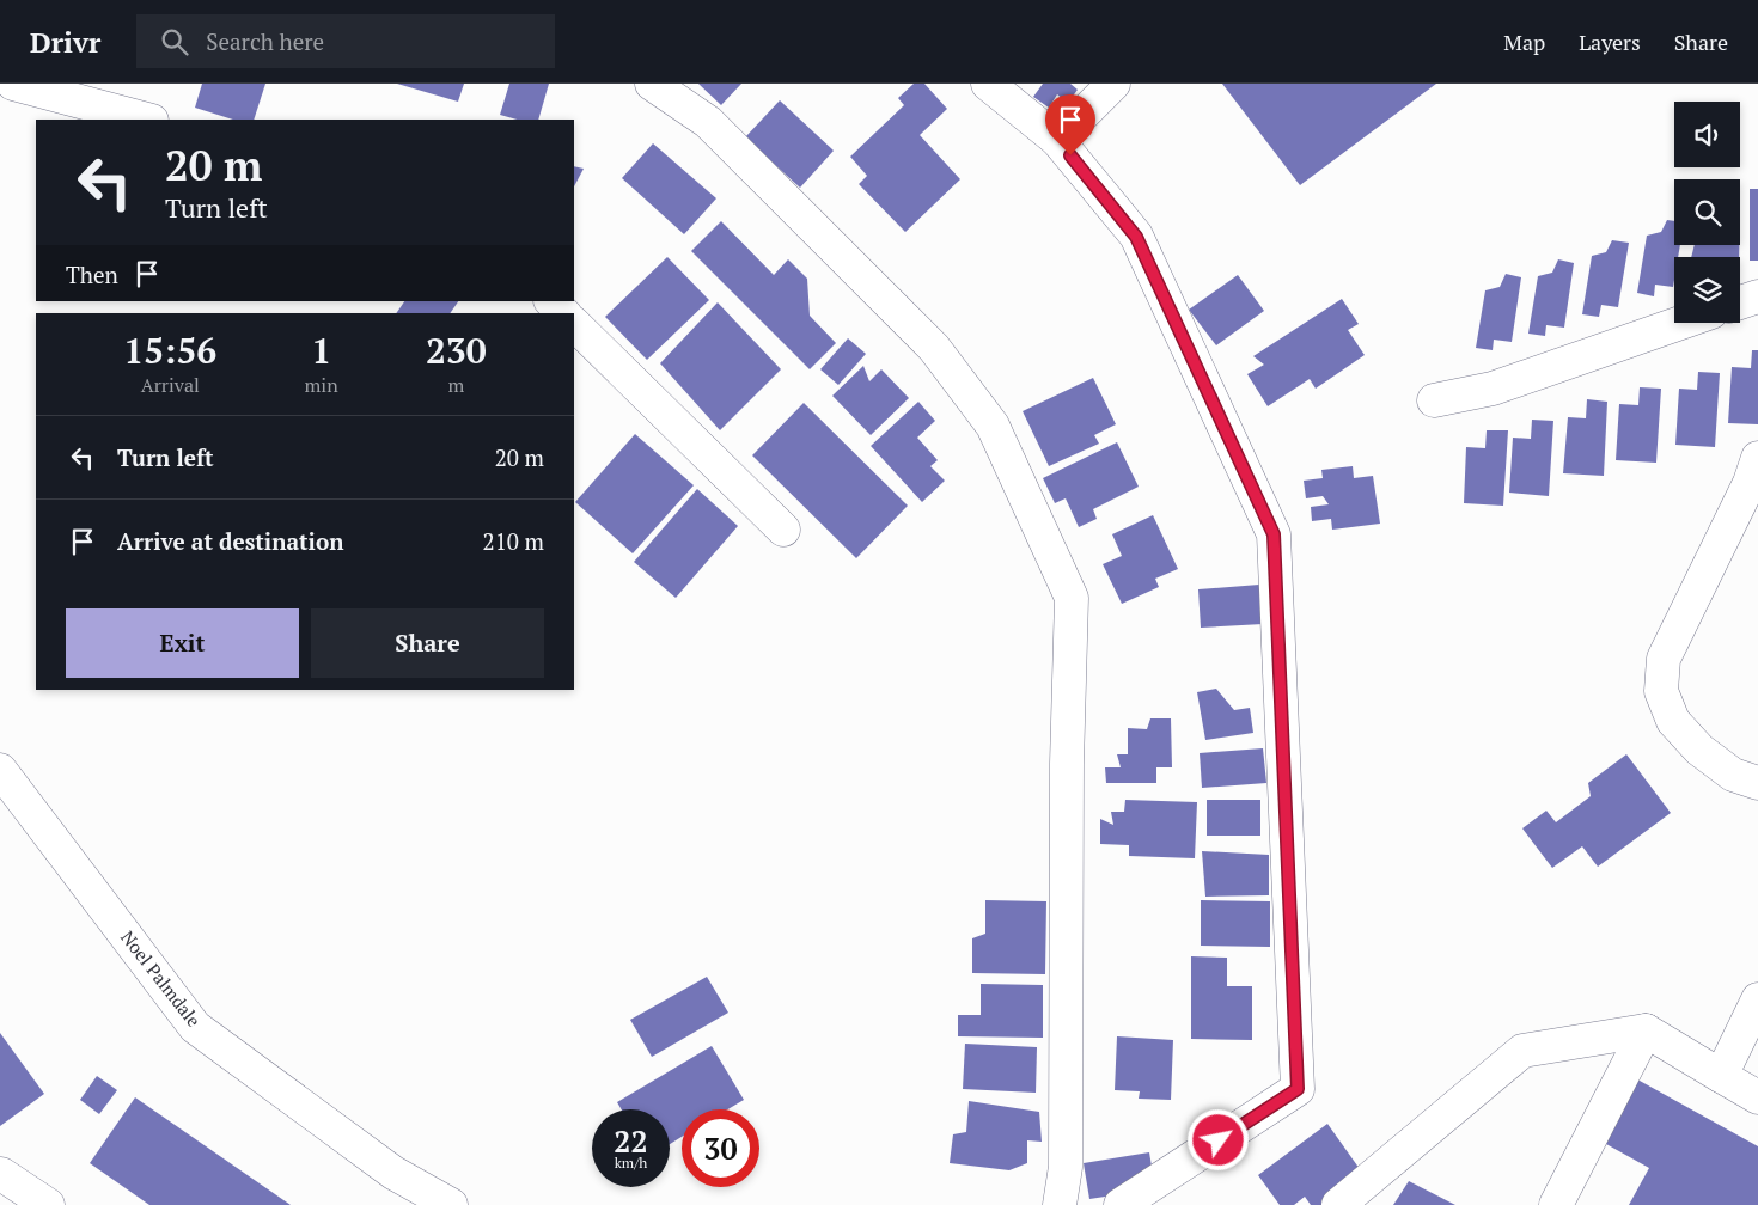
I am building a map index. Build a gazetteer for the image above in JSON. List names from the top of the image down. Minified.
{"streets":{"street":["Noel Palmdale"]},"page":{"header":"Drivr","search":"Search here","nav":["Map","Layers","Share"],"turn":["20 m","Turn left"],"then":"Then","eta":["15:56","Arrival","1","min","230","m"],"list":[{"name":"Turn left","value":"20 m"},{"name":"Arrive at destination","value":"210 m"}],"buttons":["Exit","Share"],"speed":"22 km/h","limit":"30"}}
